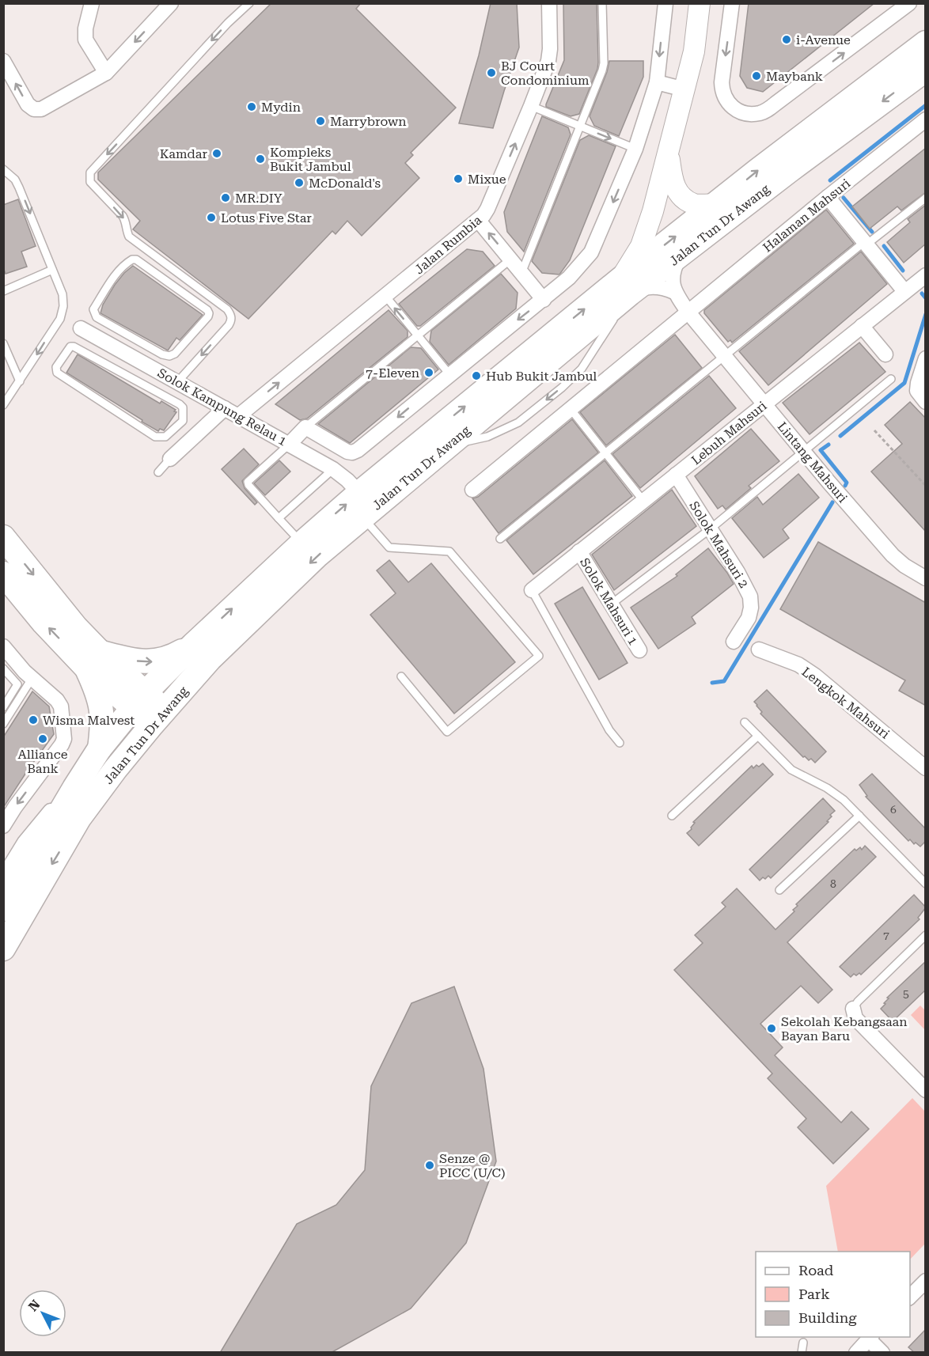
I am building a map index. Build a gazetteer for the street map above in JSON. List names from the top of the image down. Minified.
{"streets":{"main road":["Jalan Tun Dr Awang"],"street":["Halaman Mahsuri","Jalan Rumbia","Solok Kampung Relau 1","Lebuh Mahsuri","Lintang Mahsuri","Solok Mahsuri 2","Solok Mahsuri 1","Lengkok Mahsuri"]},"crossings":[["Halaman Mahsuri","Lintang Mahsuri"],["Jalan Tun Dr Awang","Solok Kampung Relau 1"],["Jalan Rumbia","Solok Kampung Relau 1"],["Lebuh Mahsuri","Lintang Mahsuri"],["Lebuh Mahsuri","Solok Mahsuri 2"],["Lebuh Mahsuri","Solok Mahsuri 1"]],"places":["i-Avenue","BJ Court Condominium","Maybank","Mydin","Marrybrown","Kamdar","Kompleks Bukit Jambul","Mixue","McDonald's","MR.DIY","Lotus Five Star","7-Eleven","Hub Bukit Jambul","Wisma Malvest","Alliance Bank","Sekolah Kebangsaan Bayan Baru","Senze @ PICC (U/C)"],"house_numbers":["6","8","7","5"],"legend":["Road","Park","Building"],"north":"top left"}
